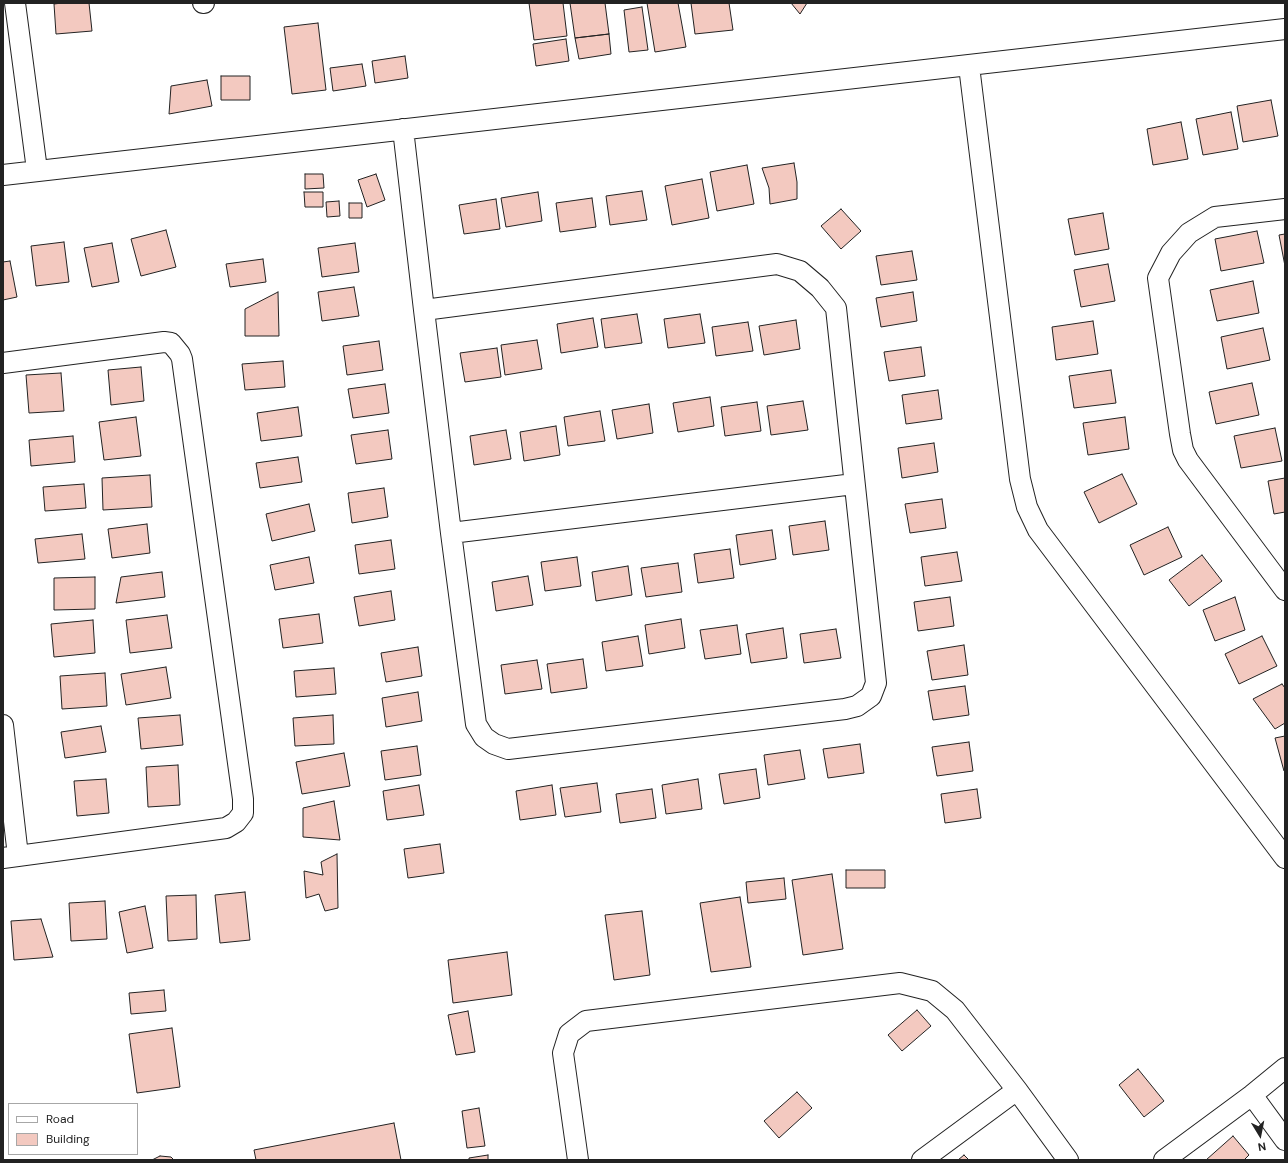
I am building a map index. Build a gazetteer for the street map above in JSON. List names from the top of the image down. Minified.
{"legend":["Road","Building"],"north":"bottom"}
